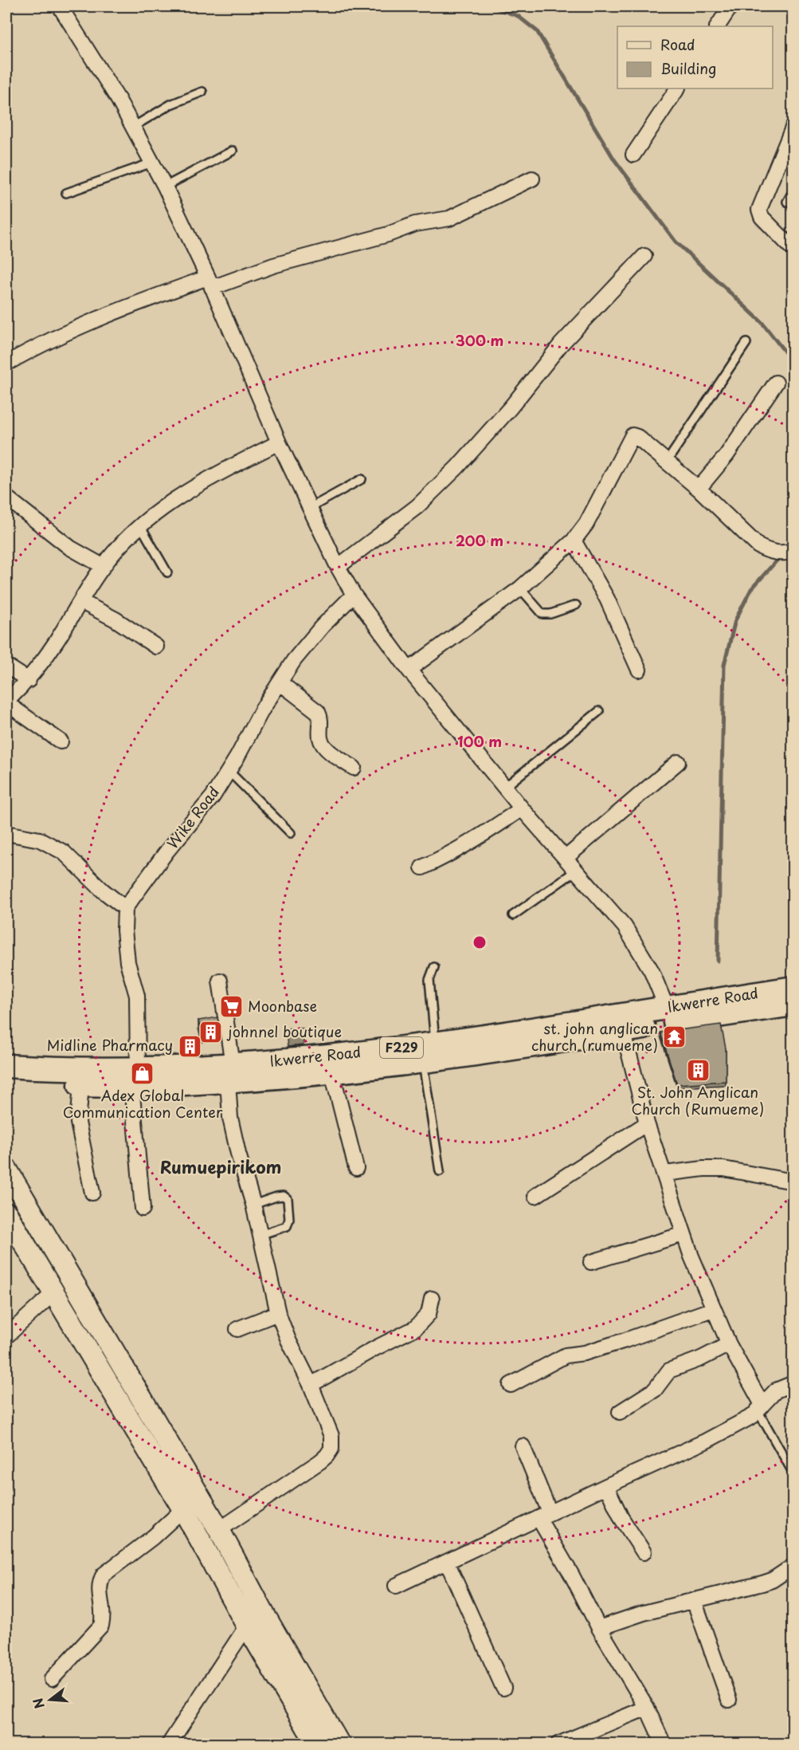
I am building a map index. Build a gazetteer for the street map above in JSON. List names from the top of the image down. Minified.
{"streets":{"main road":["Ikwerre Road","F229"],"street":["Wike Road"]},"districts":["Rumuepirikom"],"places":{"supermarket":["Moonbase"],"building":["johnnel boutique","Midline Pharmacy","St. John Anglican Church (Rumueme)"],"temple":["st. john anglican church (rumueme)"],"shop":["Adex Global Communication Center"]},"legend":["Road","Building"],"north":"left","rings":["300 m","200 m","100 m"]}
